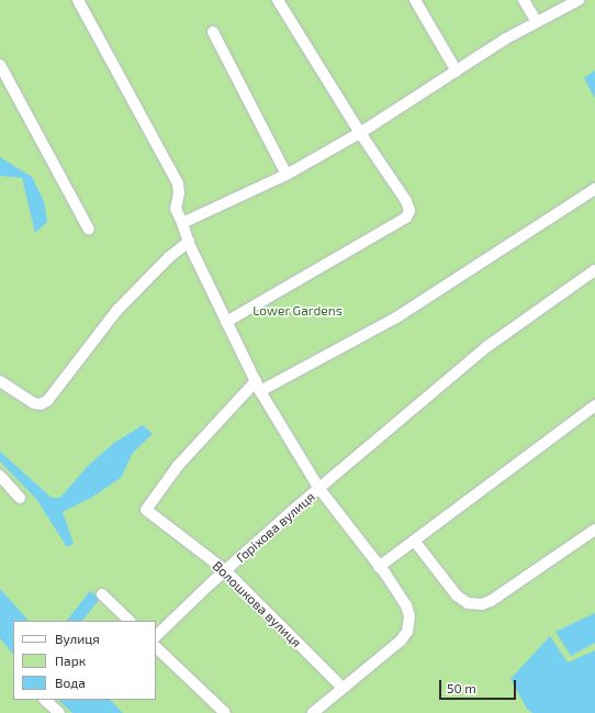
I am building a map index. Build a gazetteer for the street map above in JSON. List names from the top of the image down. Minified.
{"streets":{"street":["Горіхова вулиця","Волошкова вулиця"]},"crossings":[["Горіхова вулиця","Волошкова вулиця"]],"parks":["Lower Gardens"],"legend":["Вулиця","Парк","Вода"],"scale_bar":"50 m"}
